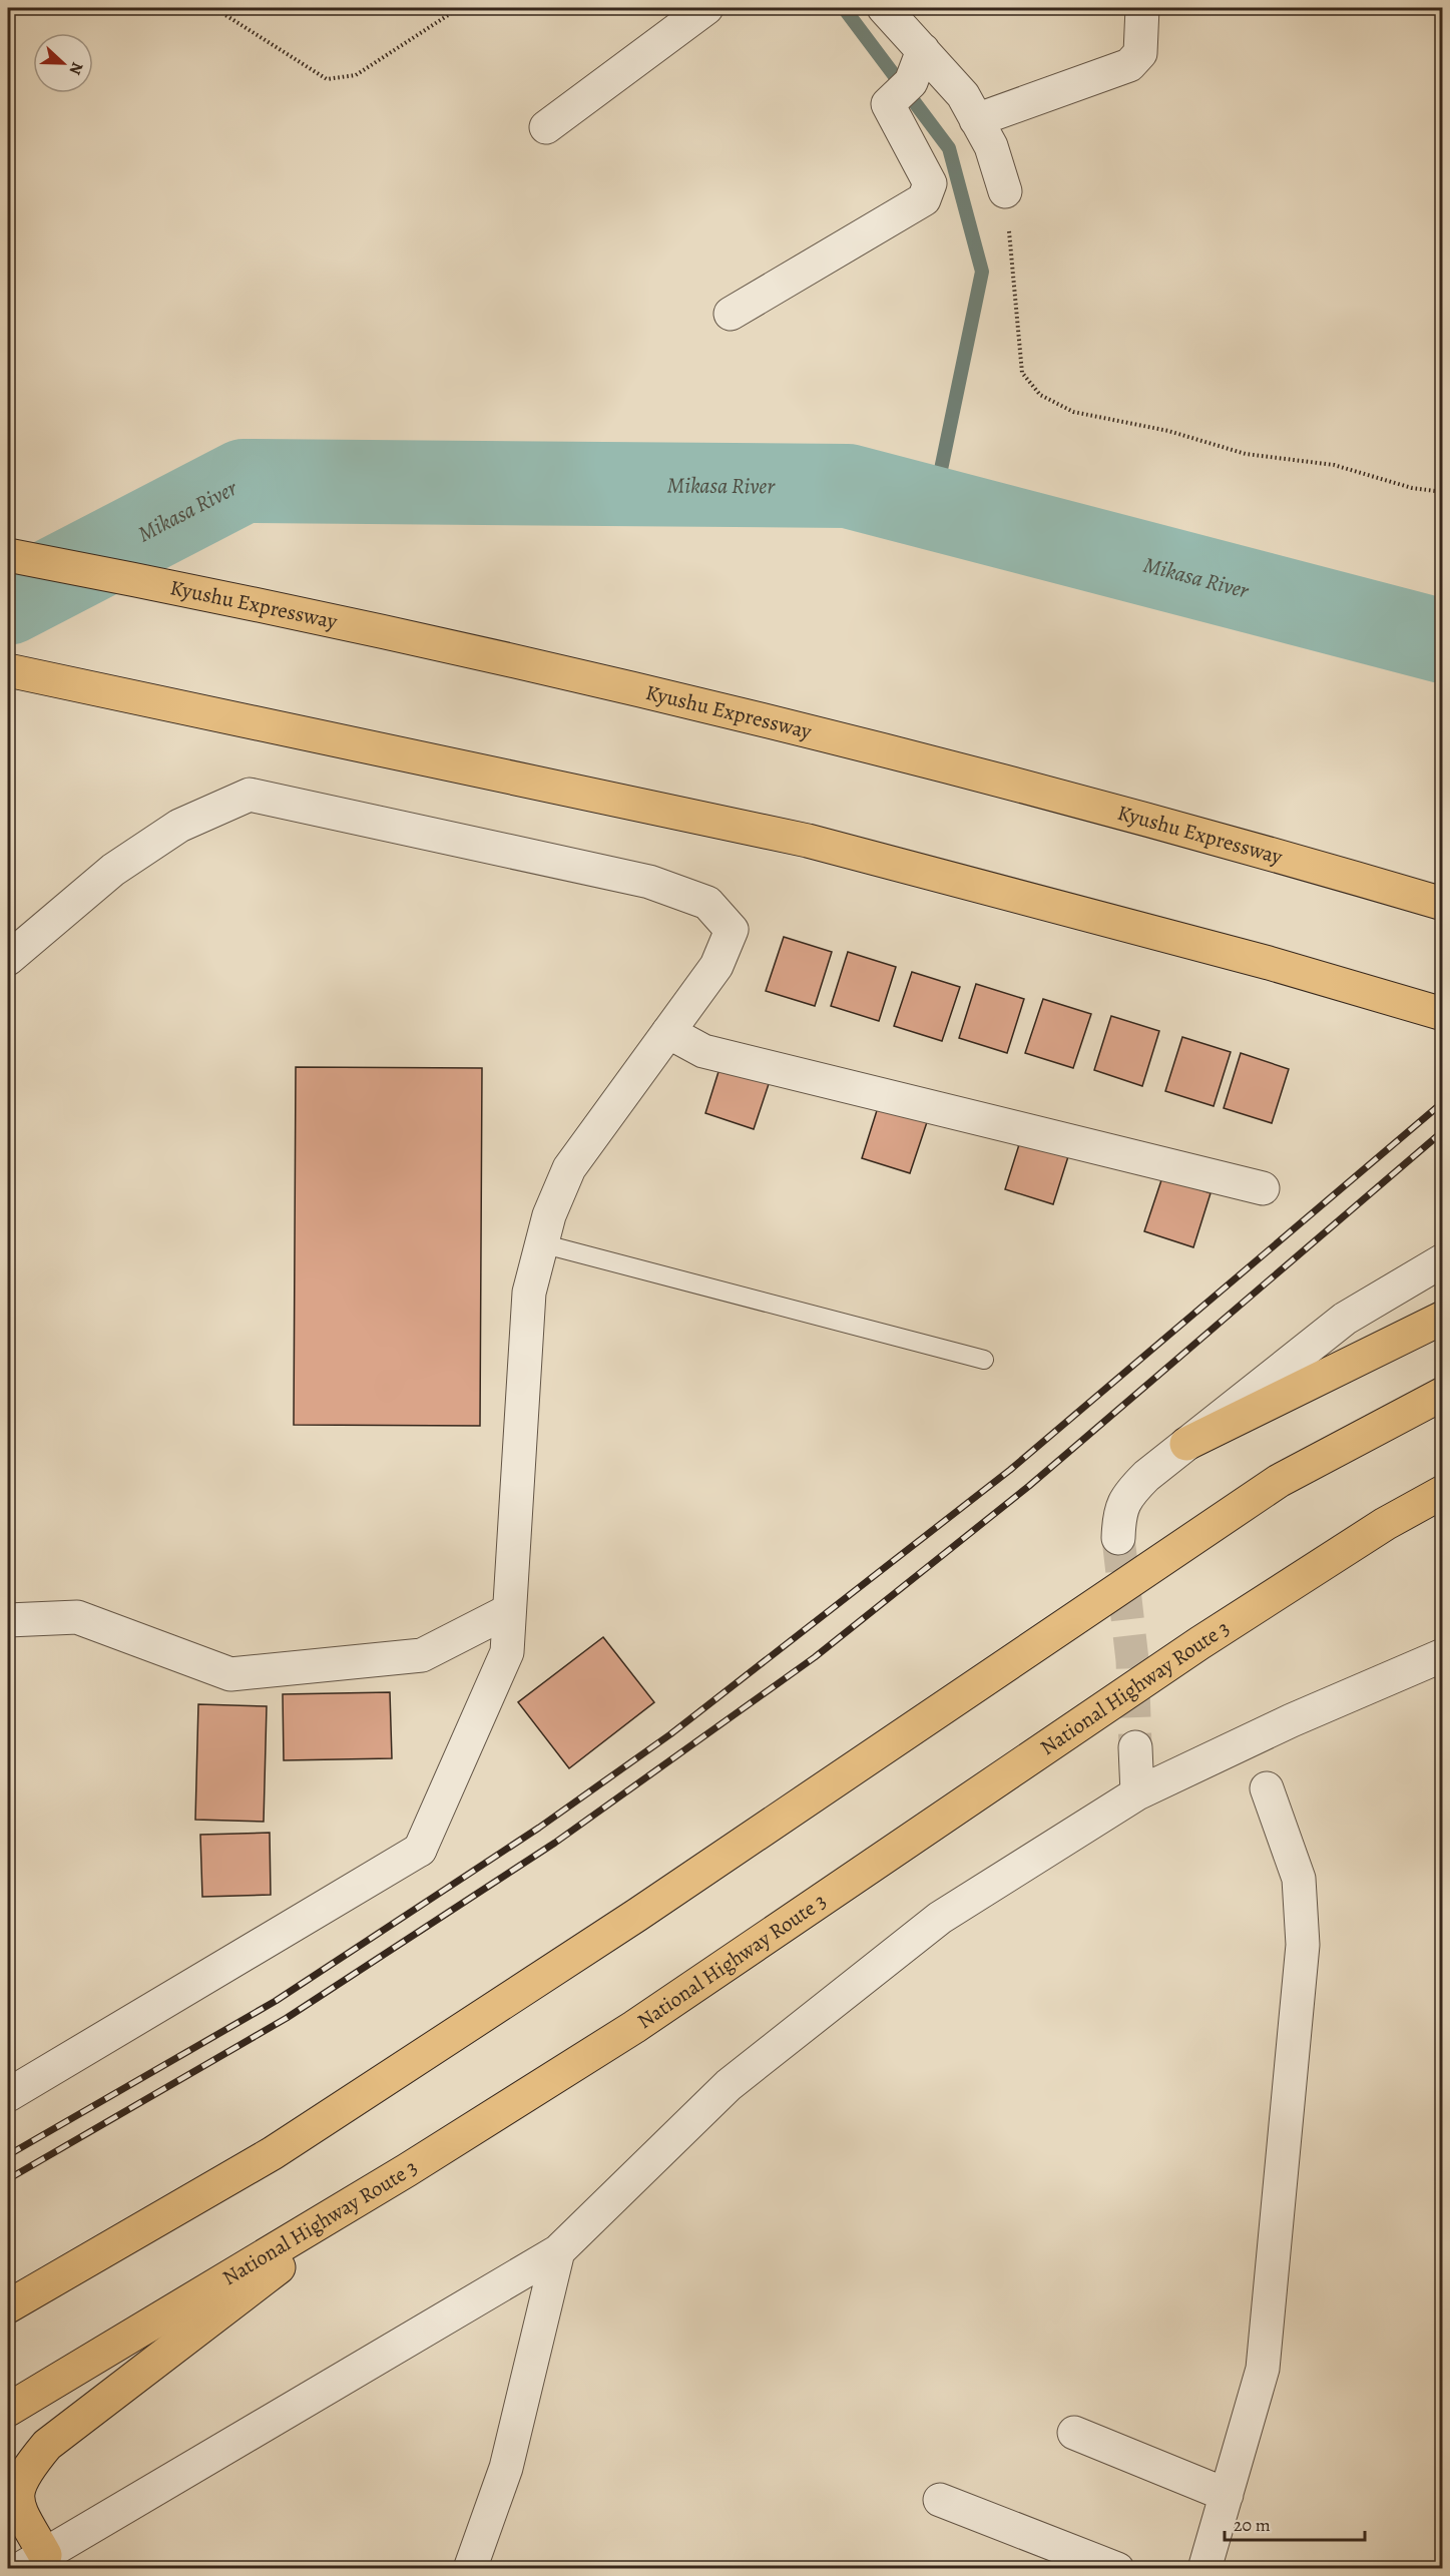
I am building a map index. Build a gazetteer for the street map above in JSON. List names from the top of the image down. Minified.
{"streets":{"highway":["Kyushu Expressway","National Highway Route 3"]},"water":["Mikasa River"],"scale_bar":"20 m","north":"right"}
